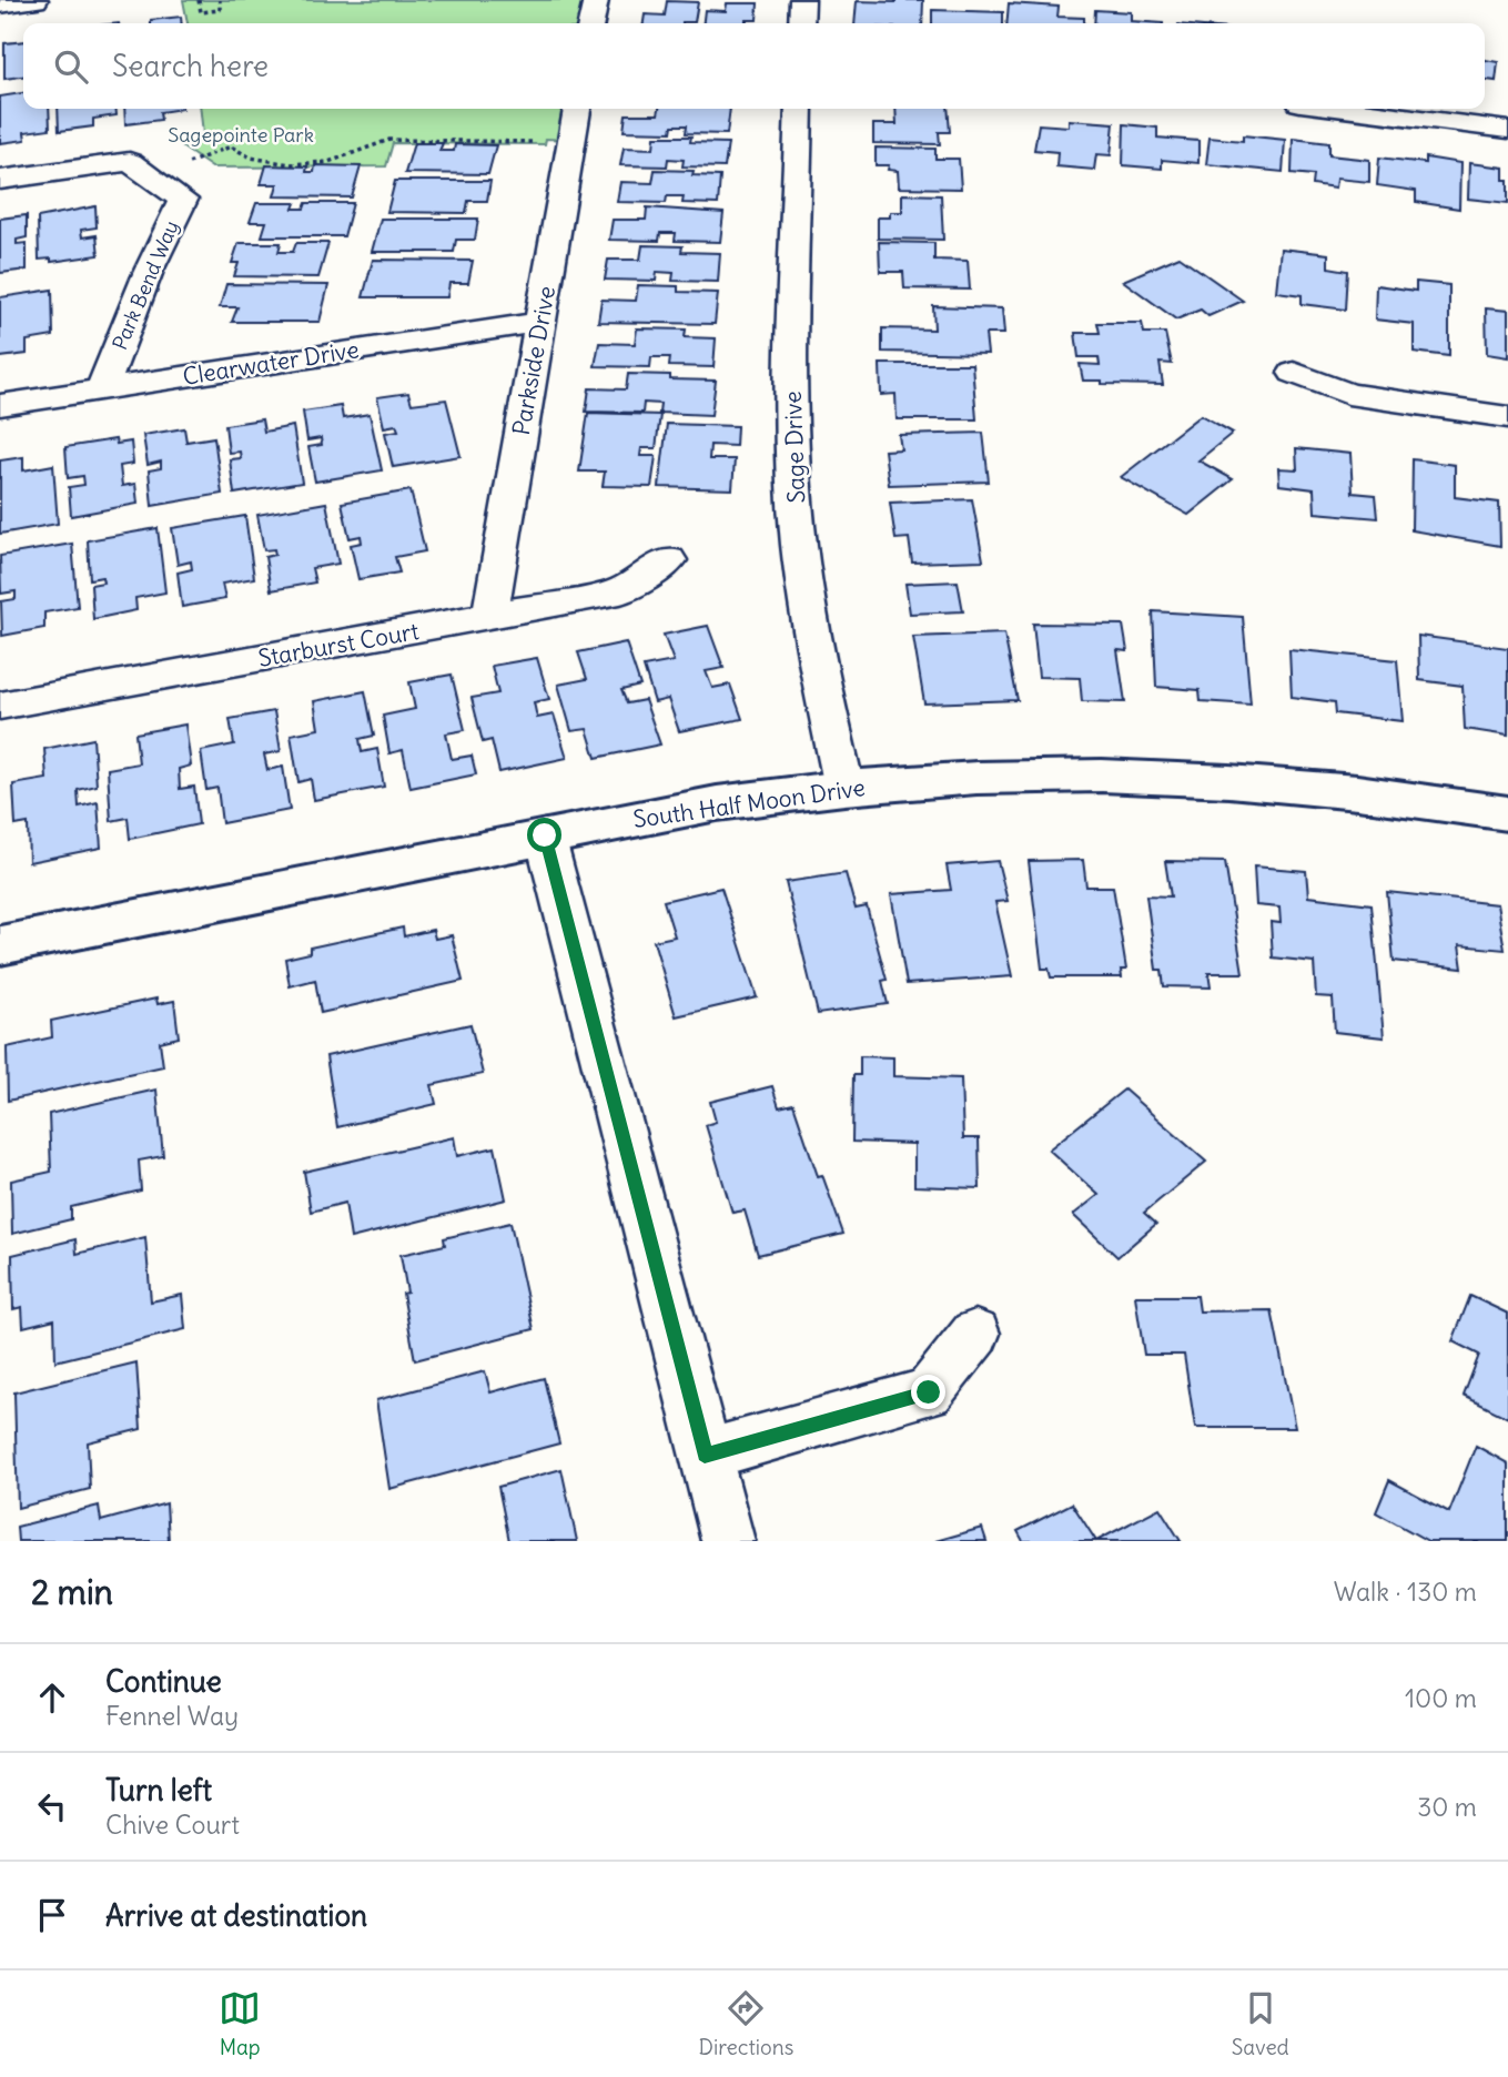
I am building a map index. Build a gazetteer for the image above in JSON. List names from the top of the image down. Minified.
{"streets":{"street":["Park Bend Way","Parkside Drive","Clearwater Drive","Sage Drive","Starburst Court","South Half Moon Drive"]},"crossings":[["Park Bend Way","Clearwater Drive"],["Parkside Drive","Clearwater Drive"],["Parkside Drive","Starburst Court"],["Sage Drive","South Half Moon Drive"]],"parks":["Sagepointe Park"],"page":{"search":"Search here","heading":["2 min","Walk · 130 m"],"list":[["Continue","Fennel Way","100 m"],["Turn left","Chive Court","30 m"],"Arrive at destination"],"nav":["Map","Directions","Saved"]}}
